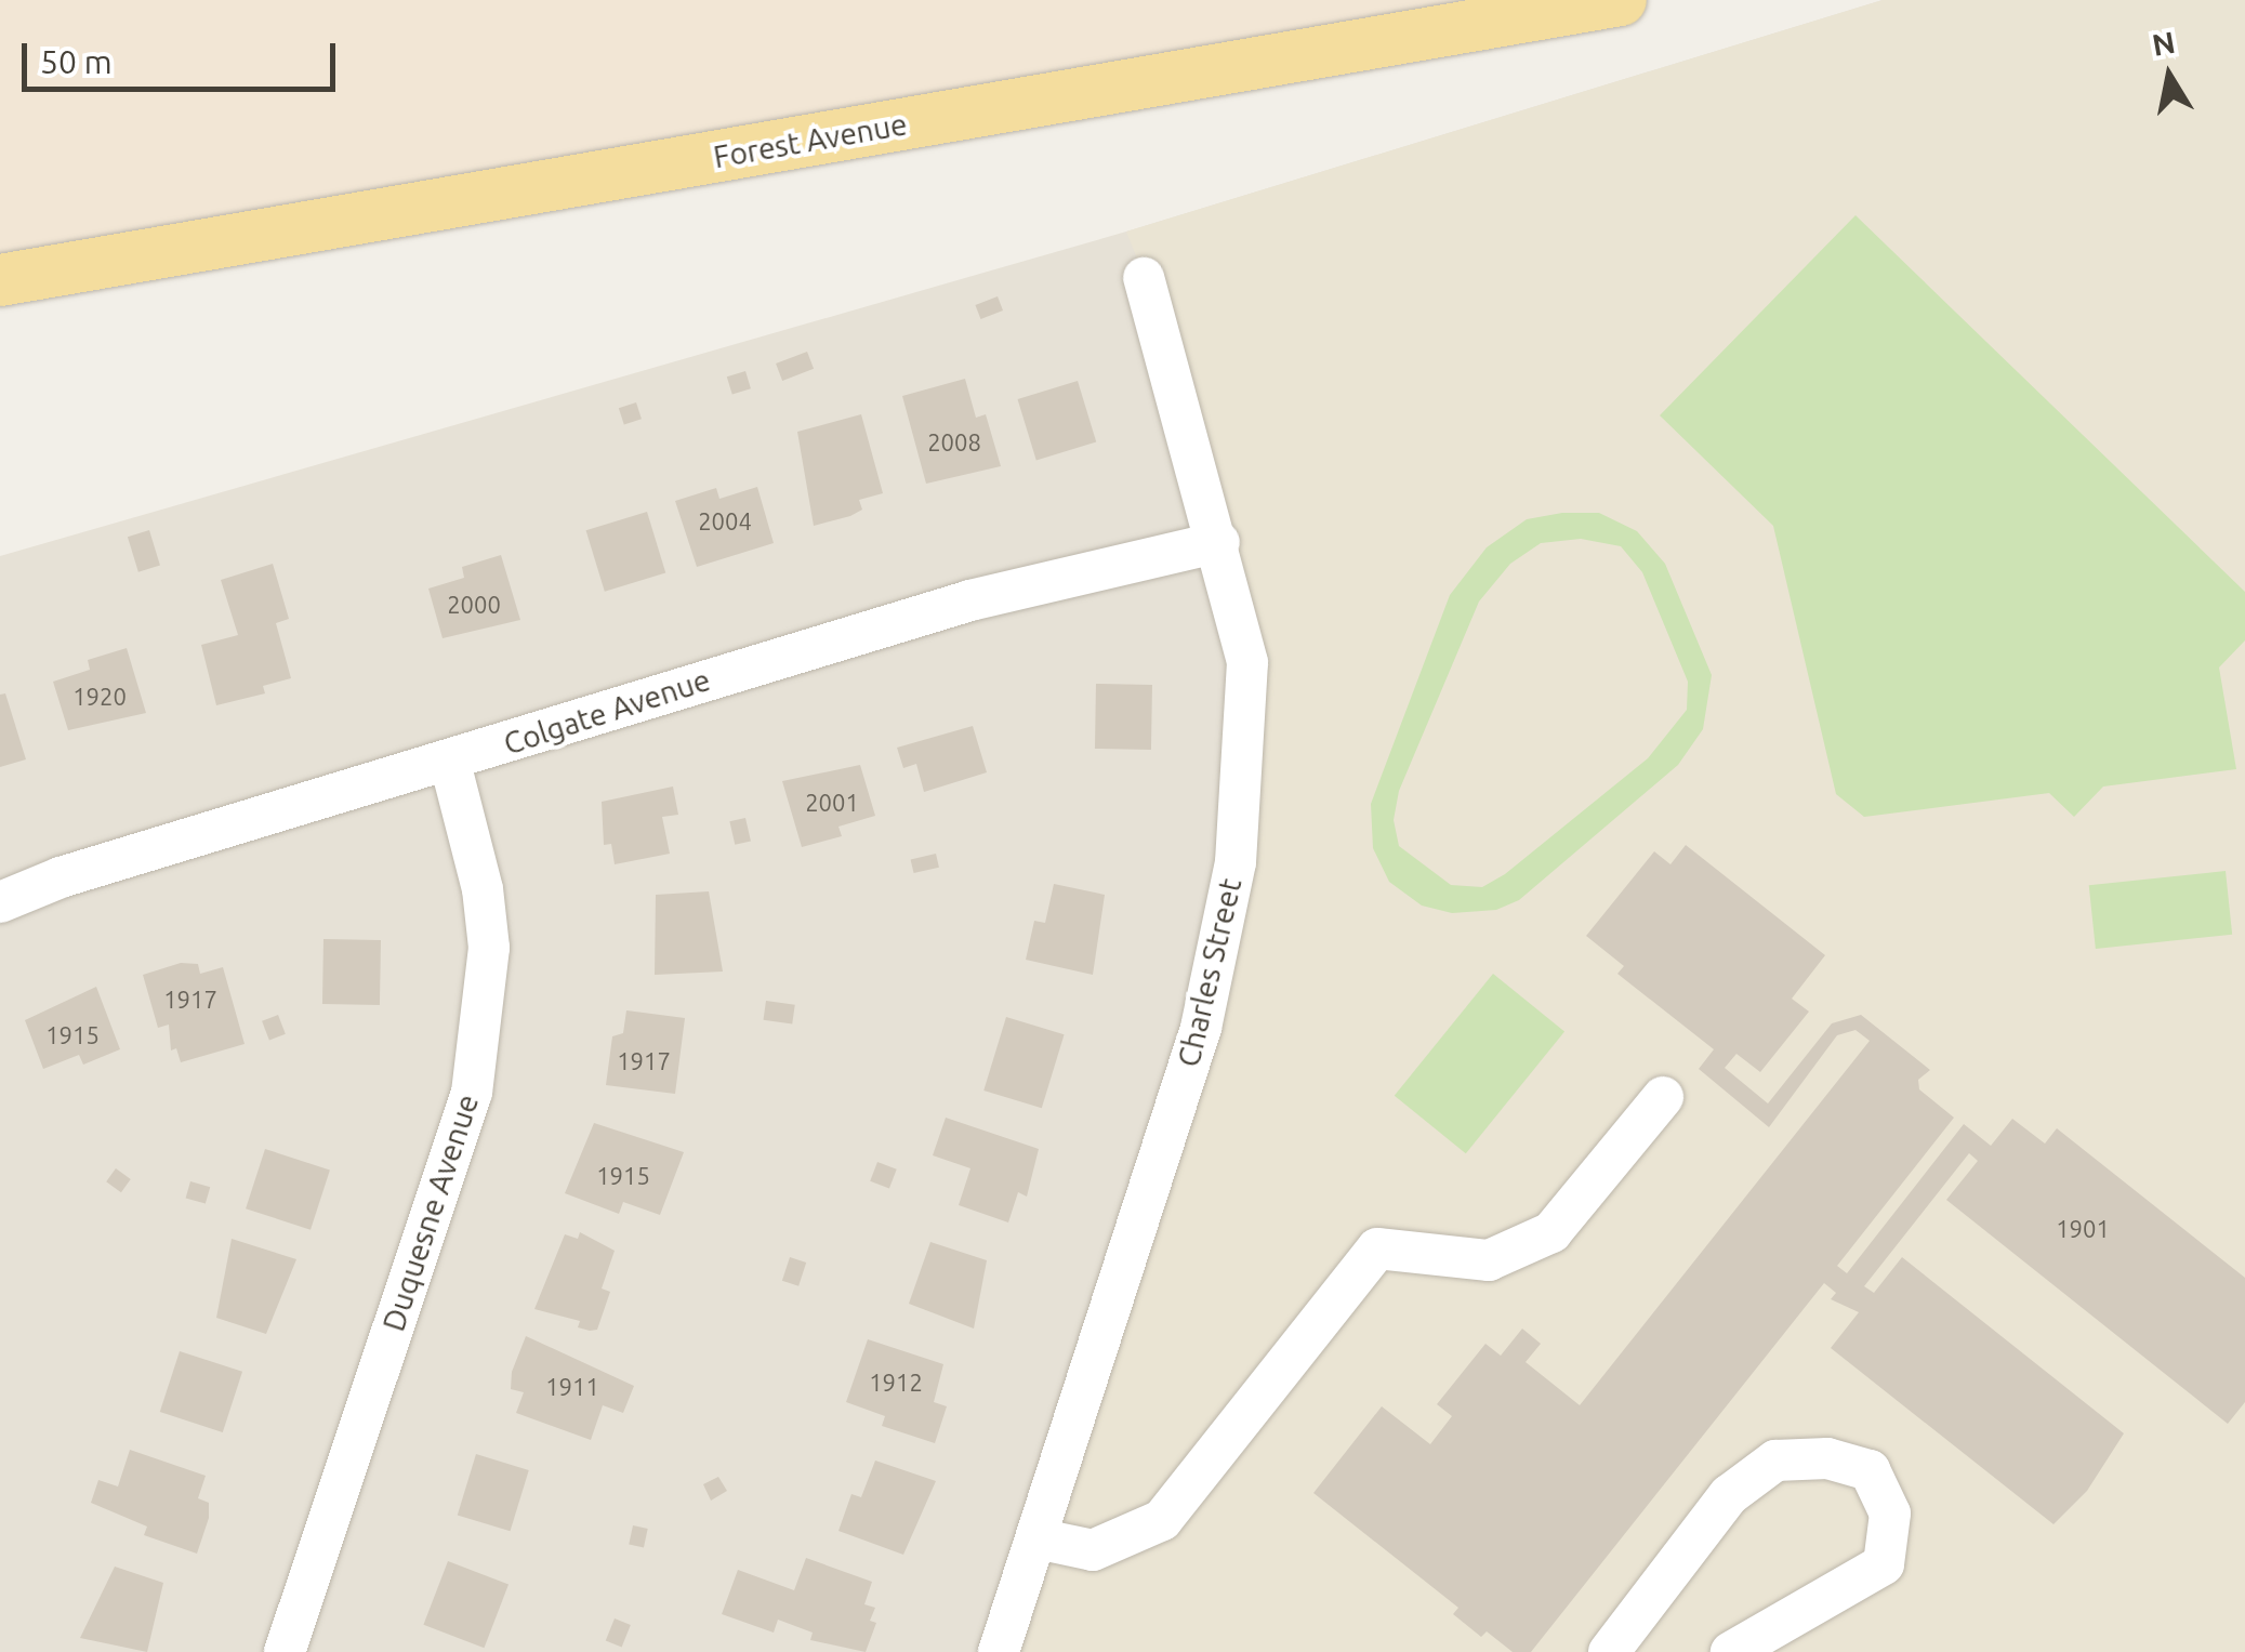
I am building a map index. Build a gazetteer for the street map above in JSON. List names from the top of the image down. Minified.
{"streets":{"main road":["Forest Avenue"],"street":["Colgate Avenue","Charles Street","Duquesne Avenue"]},"crossings":[["Colgate Avenue","Charles Street"],["Colgate Avenue","Duquesne Avenue"]],"house_numbers":["2008","2004","2000","1920","2001","1917","1915","1917","1915","1901","1912","1911"],"scale_bar":"50 m","north":"top"}
